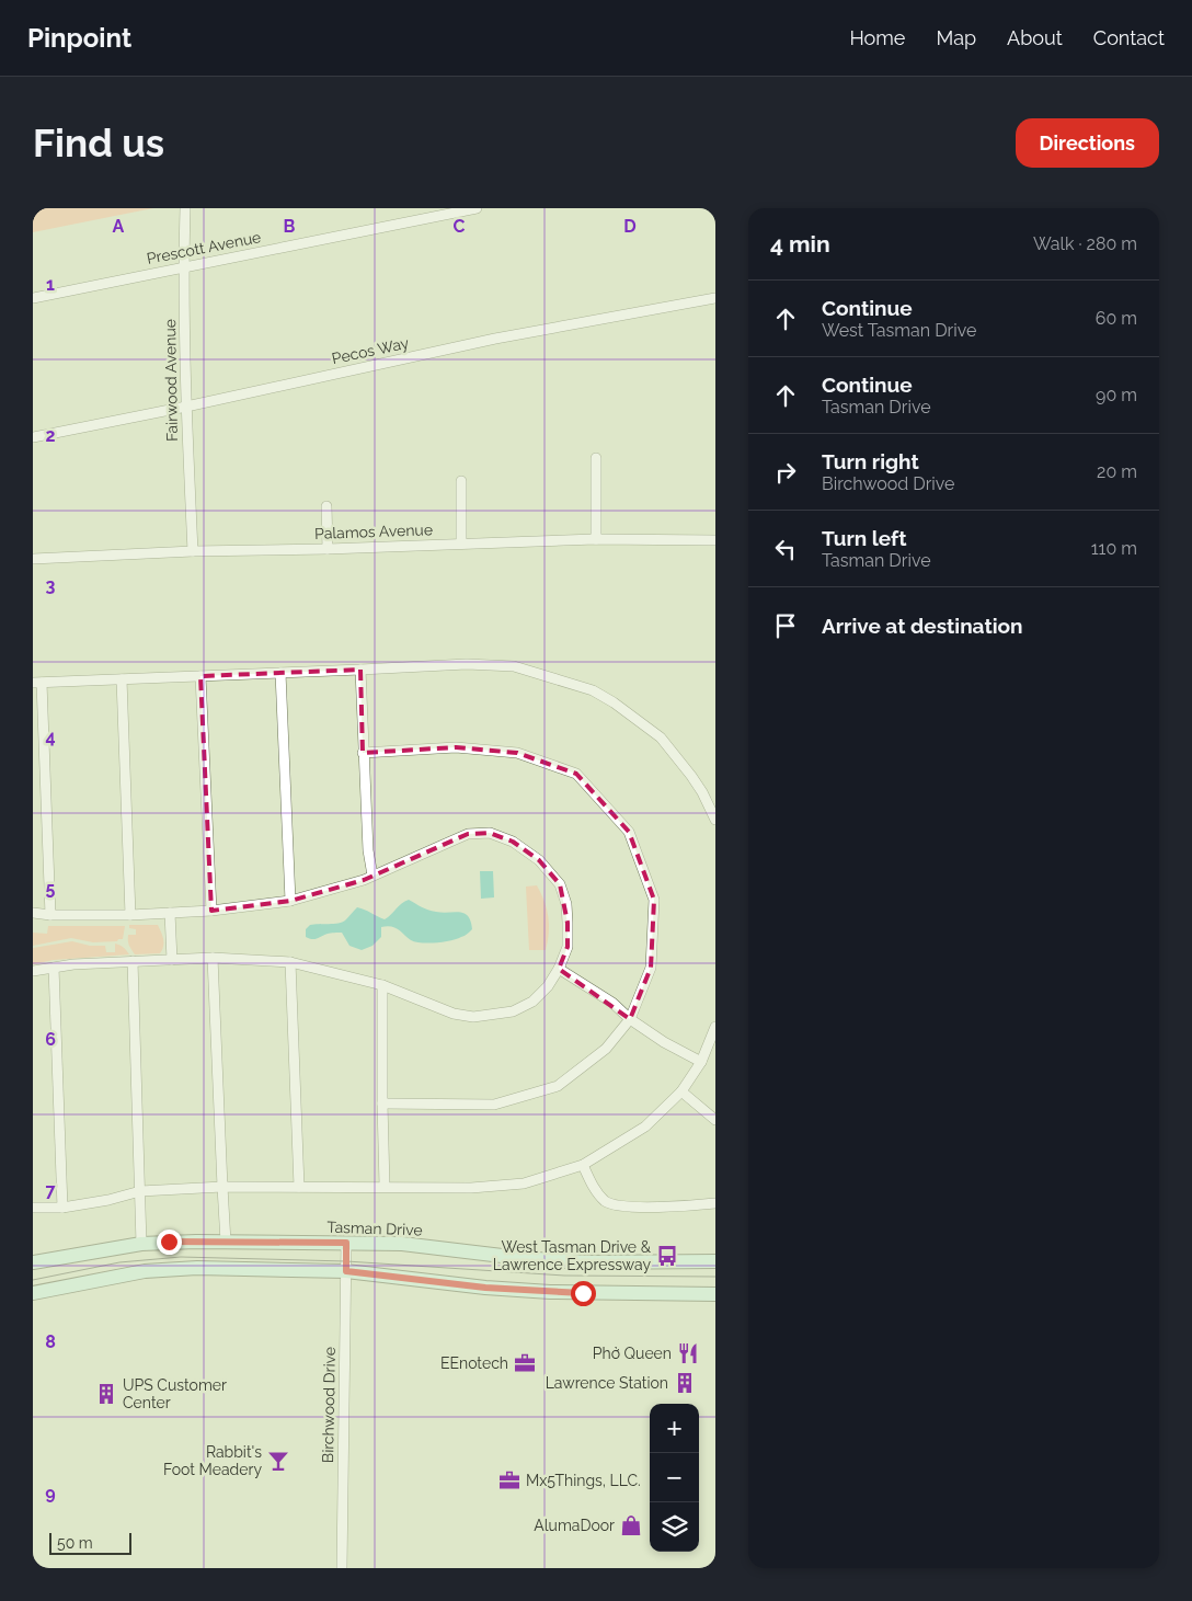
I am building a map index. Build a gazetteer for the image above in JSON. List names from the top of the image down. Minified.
{"streets":{"main road":["Tasman Drive"],"street":["Prescott Avenue","Pecos Way","Fairwood Avenue","Palamos Avenue","Birchwood Drive"]},"crossings":[["Prescott Avenue","Fairwood Avenue"],["Pecos Way","Fairwood Avenue"],["Fairwood Avenue","Palamos Avenue"],["Tasman Drive","Birchwood Drive"]],"places":{"bus stop":["West Tasman Drive & Lawrence Expressway"],"restaurant":["Phở Queen"],"office":["EEnotech","Mx5Things, LLC."],"building":["Lawrence Station","UPS Customer Center"],"bar":["Rabbit's Foot Meadery"],"shop":["AlumaDoor"]},"scale_bar":"50 m","page":{"header":"Pinpoint","nav":["Home","Map","About","Contact"],"buttons":"Directions","title":"Find us","heading":["4 min","Walk · 280 m"],"list":[["Continue","West Tasman Drive","60 m"],["Continue","Tasman Drive","90 m"],["Turn right","Birchwood Drive","20 m"],["Turn left","Tasman Drive","110 m"],"Arrive at destination"],"map_buttons":["+","−"],"scale":"50 m"},"grid":{"columns":["A","B","C","D"],"rows":["1","2","3","4","5","6","7","8","9"]}}
